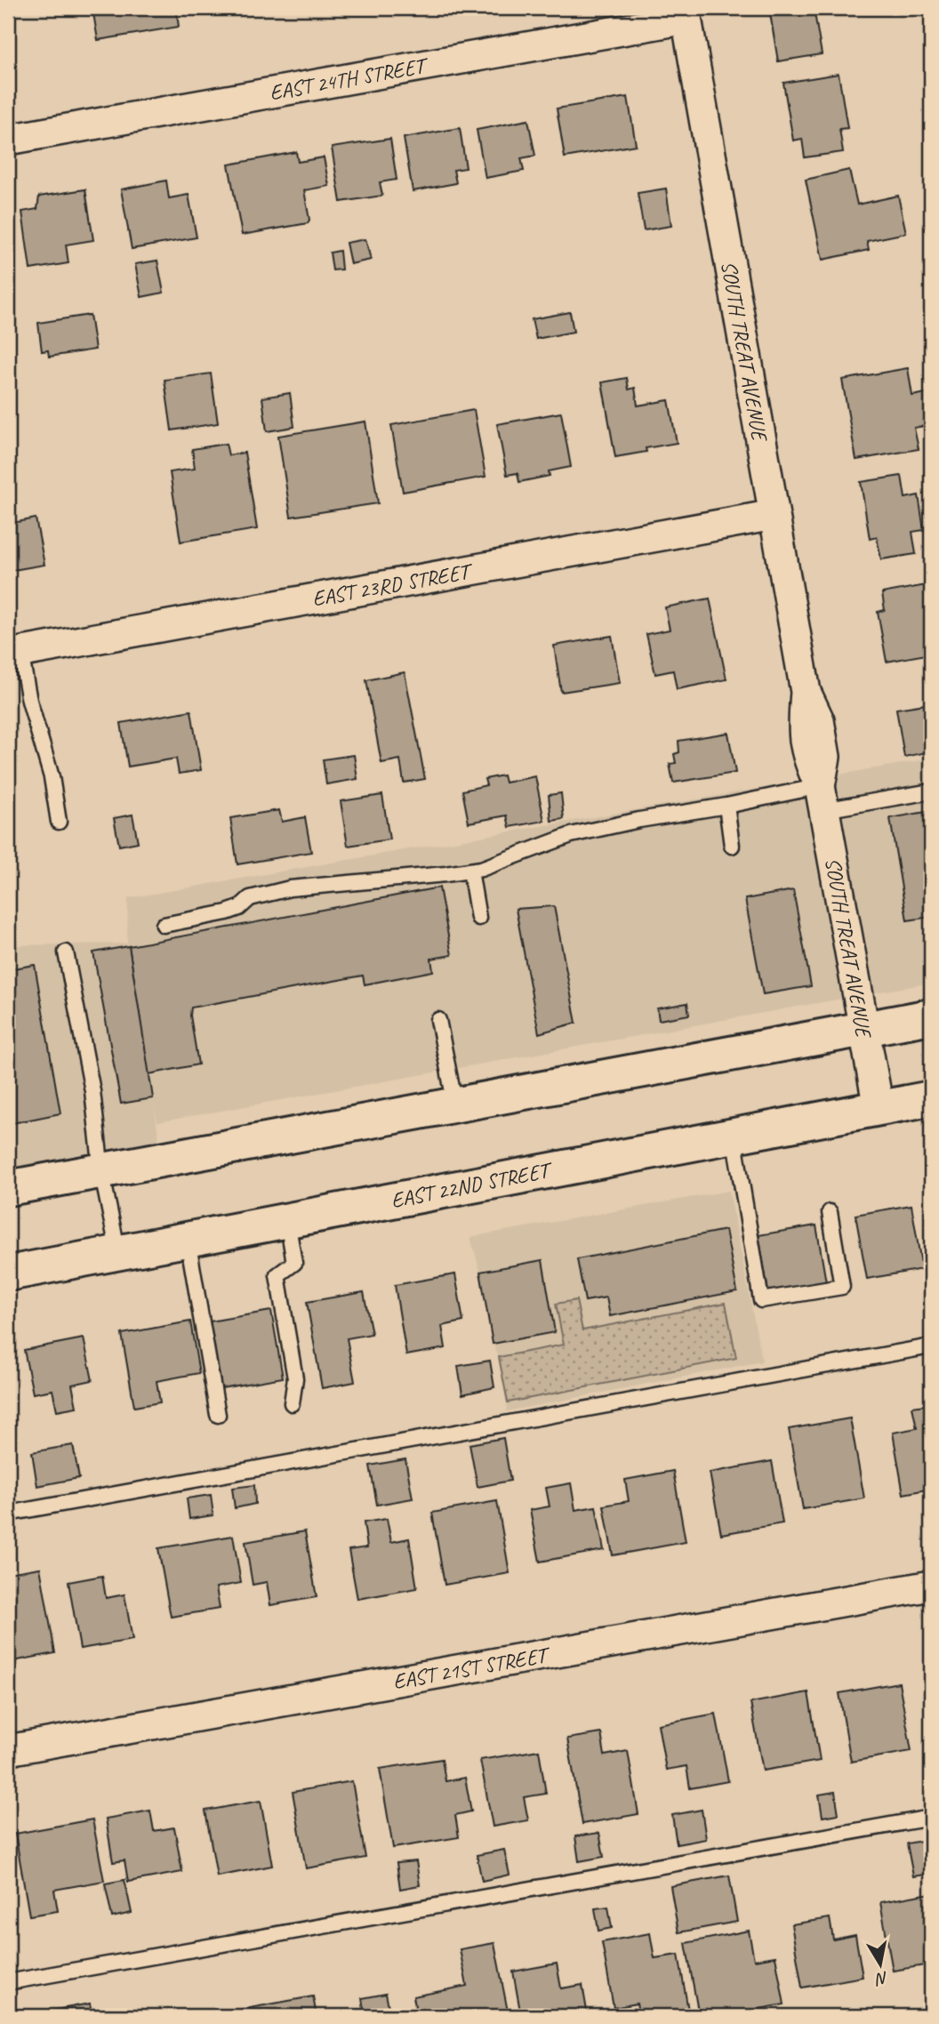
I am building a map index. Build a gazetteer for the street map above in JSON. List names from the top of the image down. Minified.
{"streets":{"main road":["EAST 22ND STREET"],"street":["EAST 24TH STREET","SOUTH TREAT AVENUE","EAST 23RD STREET","EAST 21ST STREET"]},"crossings":[["EAST 24TH STREET","SOUTH TREAT AVENUE"],["SOUTH TREAT AVENUE","EAST 23RD STREET"],["SOUTH TREAT AVENUE","EAST 22ND STREET"]],"north":"bottom"}
